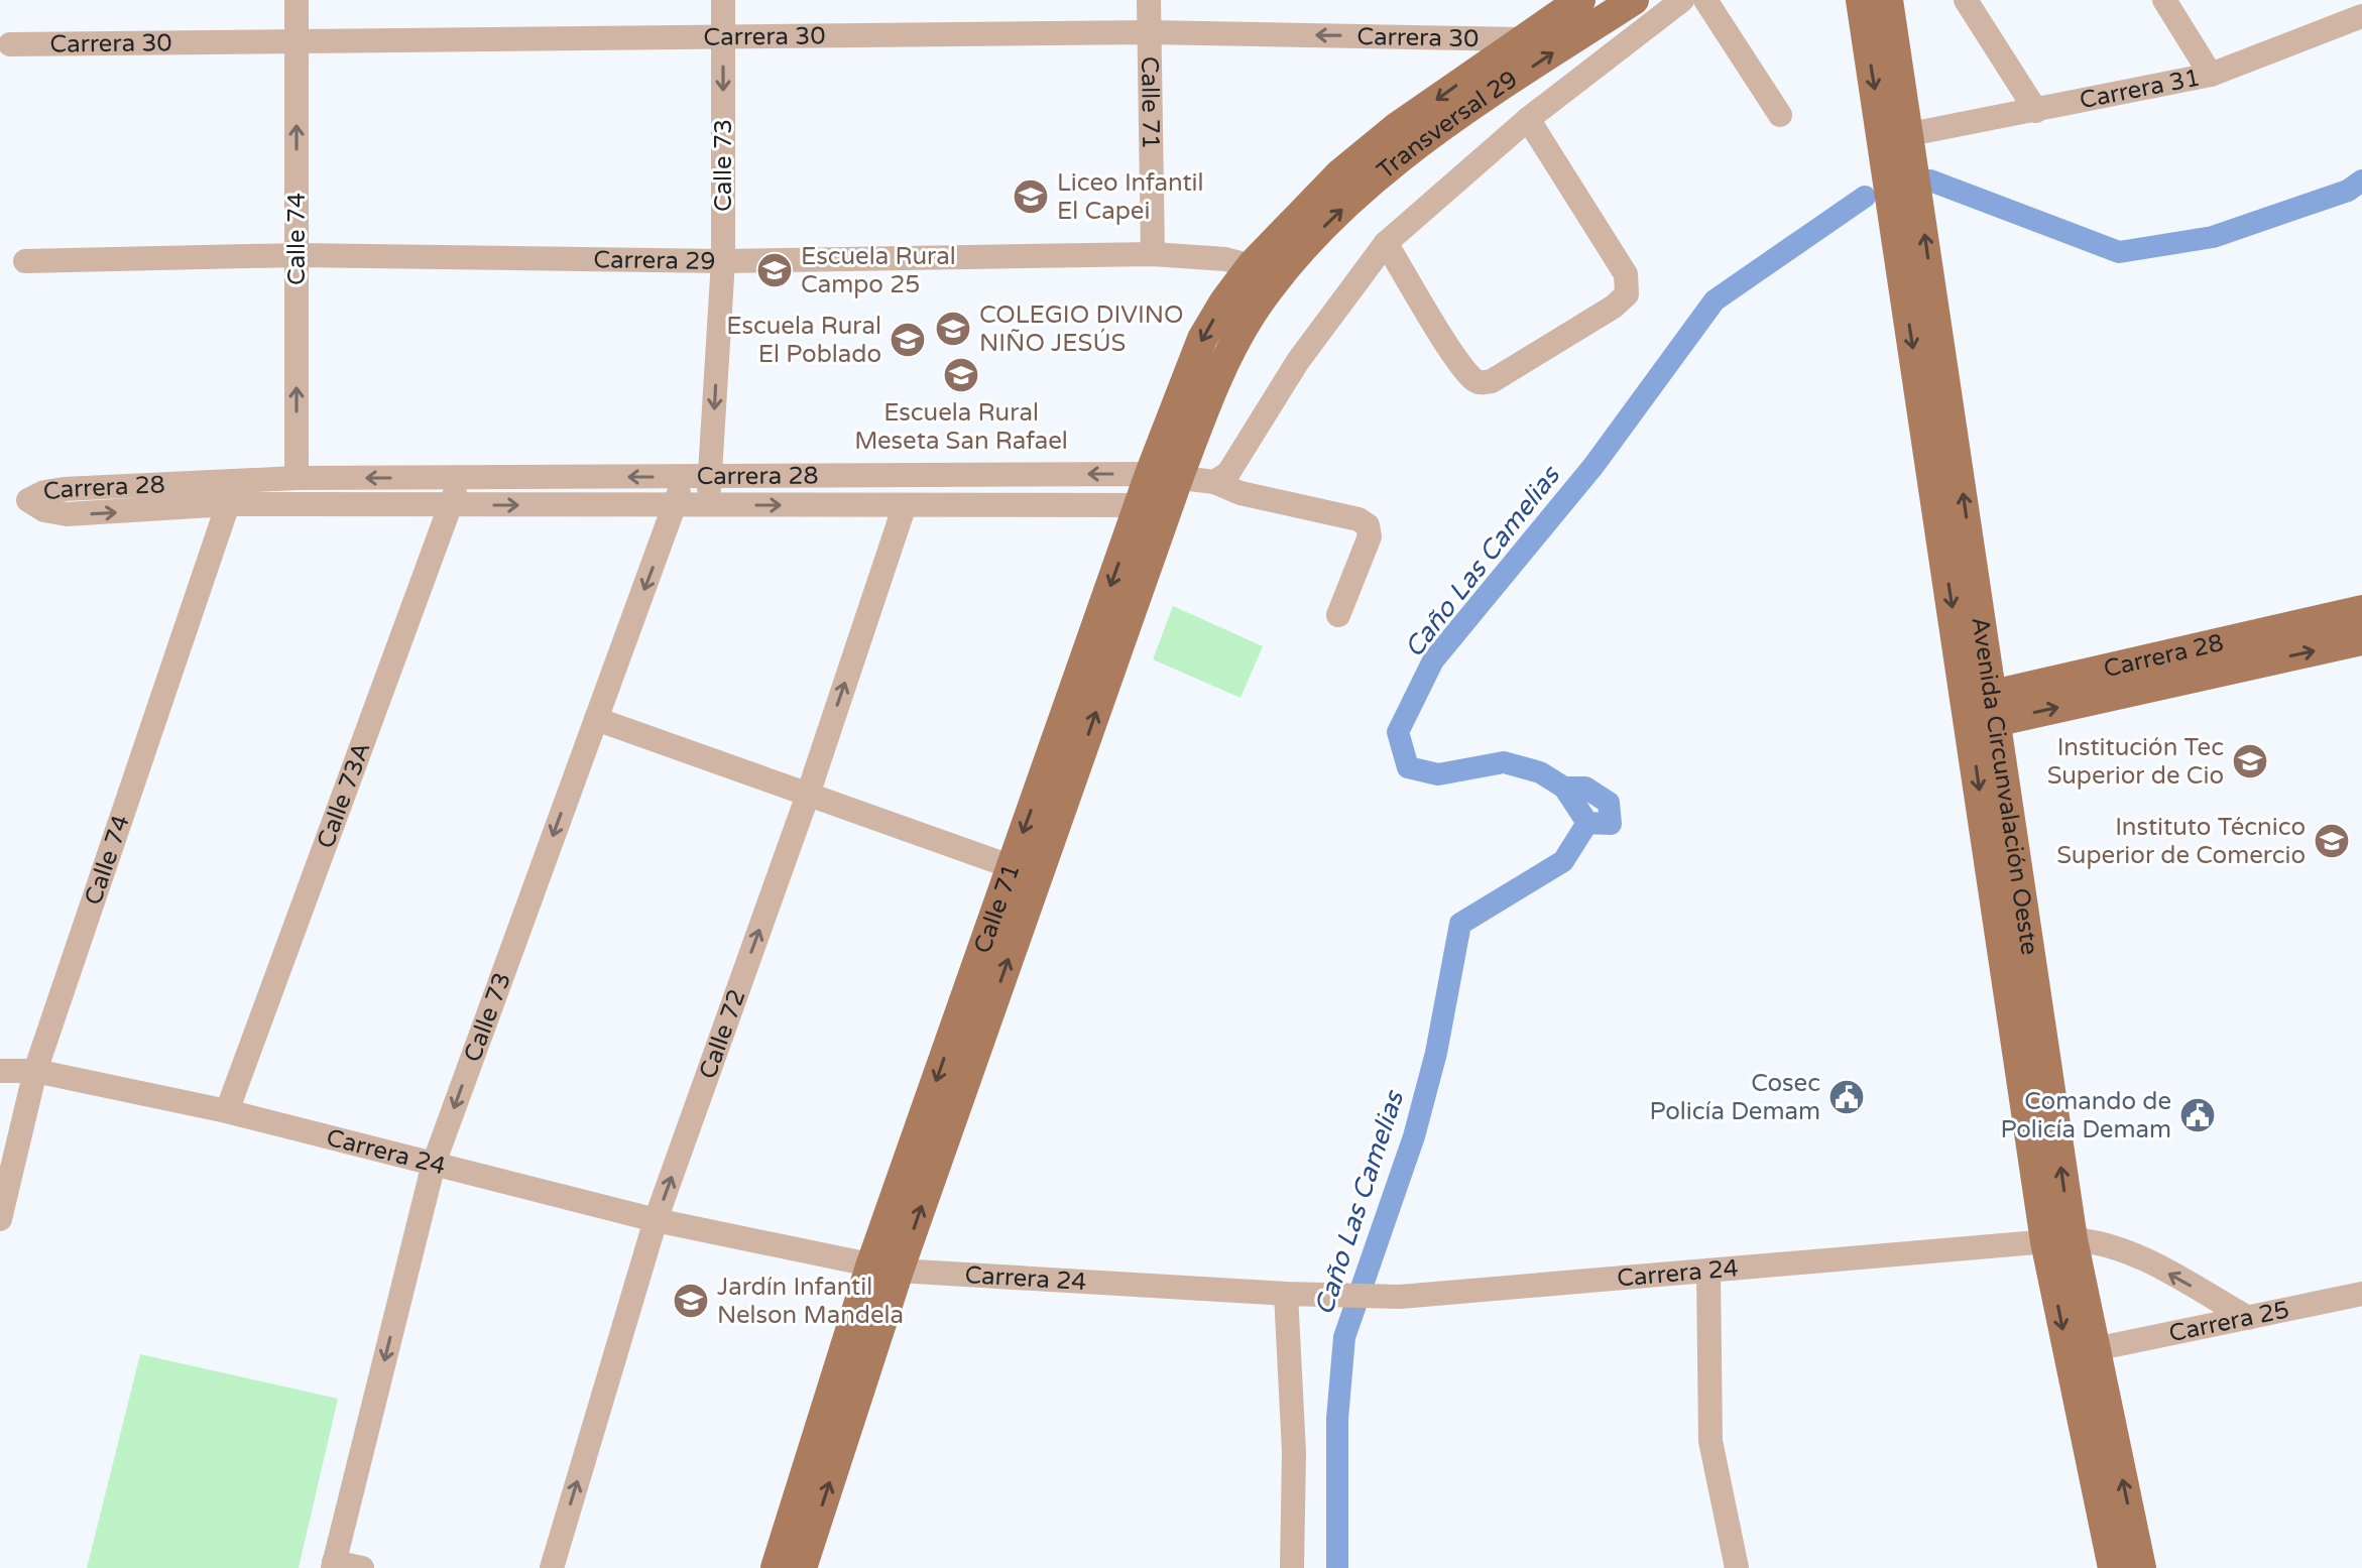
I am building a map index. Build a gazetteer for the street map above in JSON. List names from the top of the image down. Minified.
{"streets":{"main road":["Calle 71","Transversal 29","Carrera 28","Avenida Circunvalación Oeste"],"street":["Carrera 30","Carrera 31","Calle 73","Calle 74","Carrera 29","Calle 73A","Calle 72","Carrera 24","Carrera 25"]},"crossings":[["Carrera 30","Calle 71"],["Carrera 30","Transversal 29"],["Carrera 30","Calle 73"],["Carrera 30","Calle 74"],["Carrera 31","Avenida Circunvalación Oeste"],["Calle 71","Transversal 29"],["Calle 71","Carrera 29"],["Calle 71","Carrera 28"],["Calle 71","Carrera 24"],["Transversal 29","Carrera 29"],["Calle 73","Carrera 29"],["Calle 73","Carrera 28"],["Calle 73","Carrera 24"],["Calle 74","Carrera 29"],["Calle 74","Carrera 28"],["Calle 74","Carrera 24"],["Carrera 28","Avenida Circunvalación Oeste"],["Carrera 28","Calle 73A"],["Carrera 28","Calle 72"],["Avenida Circunvalación Oeste","Carrera 24"],["Avenida Circunvalación Oeste","Carrera 25"],["Calle 73A","Carrera 24"],["Calle 72","Carrera 24"],["Carrera 24","Carrera 25"]],"one_way":["Calle 73","Calle 74","Calle 72"],"water":["Caño Las Camelias"],"places":{"school or university":["Liceo Infantil El Capei","Escuela Rural Campo 25","COLEGIO DIVINO NIÑO JESÚS","Escuela Rural El Poblado","Escuela Rural Meseta San Rafael","Institución Tec Superior de Cio","Instituto Técnico Superior de Comercio","Jardín Infantil Nelson Mandela"],"public building":["Cosec Policía Demam","Comando de Policía Demam"]}}
